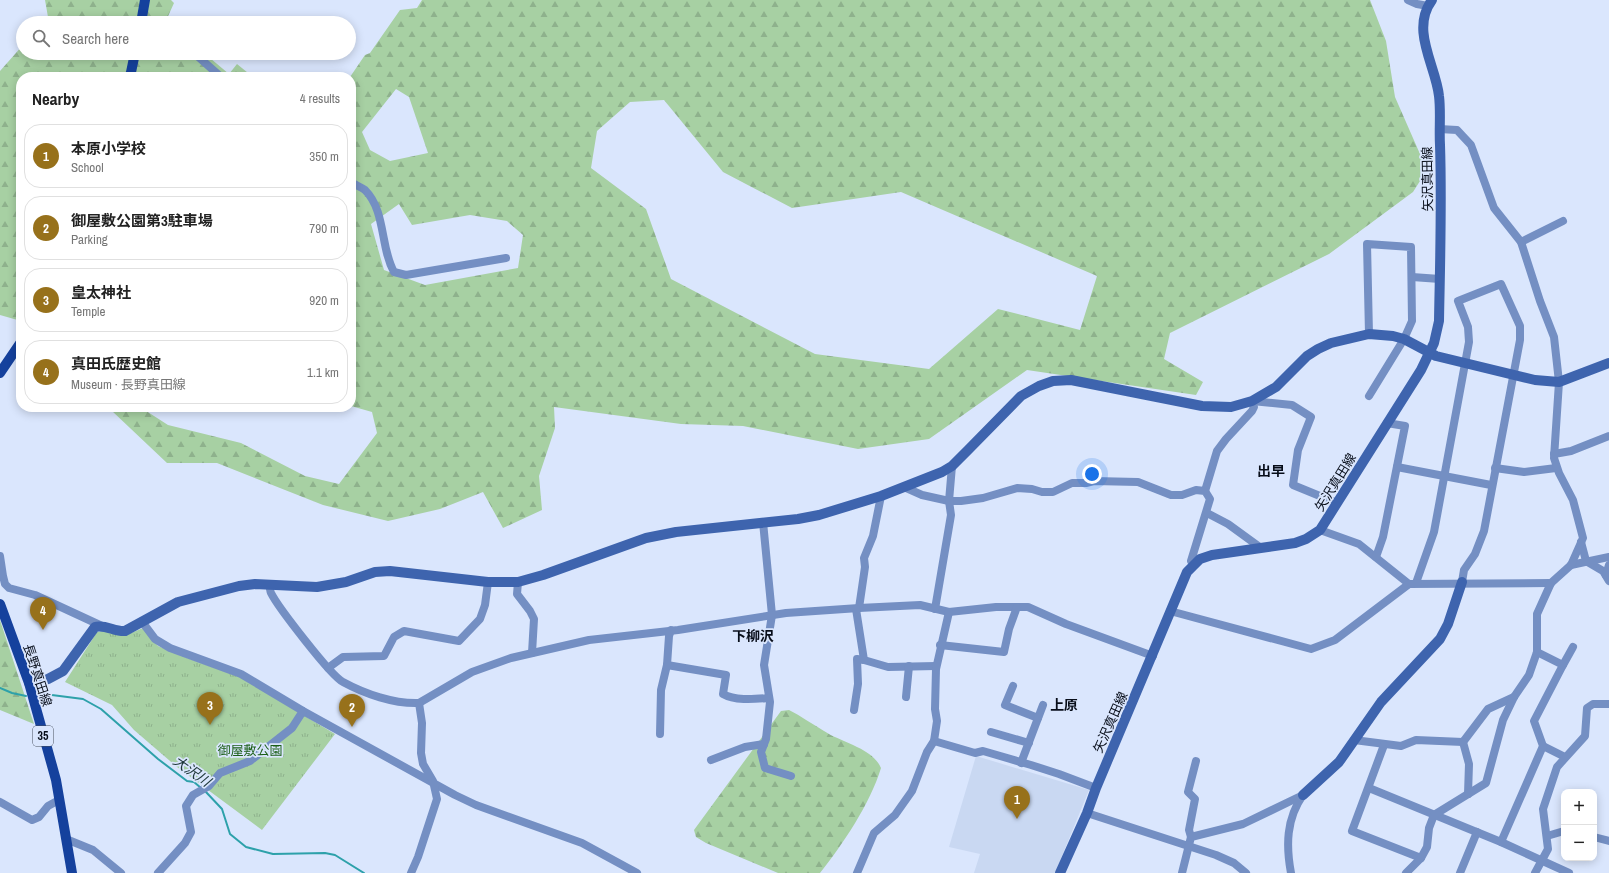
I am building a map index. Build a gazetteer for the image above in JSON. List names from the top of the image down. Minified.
{"streets":{"main road":["長野真田線","35"],"street":["矢沢真田線"]},"districts":["出早","下柳沢","上原"],"water":["大沢川"],"parks":["御屋敷公園"],"page":{"search":"Search here","heading":["Nearby","4 results"],"list":[{"mark":"1","name":"本原小学校","note":"School","value":"350 m"},{"mark":"2","name":"御屋敷公園第3駐車場","note":"Parking","value":"790 m"},{"mark":"3","name":"皇太神社","note":"Temple","value":"920 m"},{"mark":"4","name":"真田氏歴史館","note":"Museum · 長野真田線","value":"1.1 km"}],"pins":["4","3","2","1"],"map_buttons":["+","−"]}}
